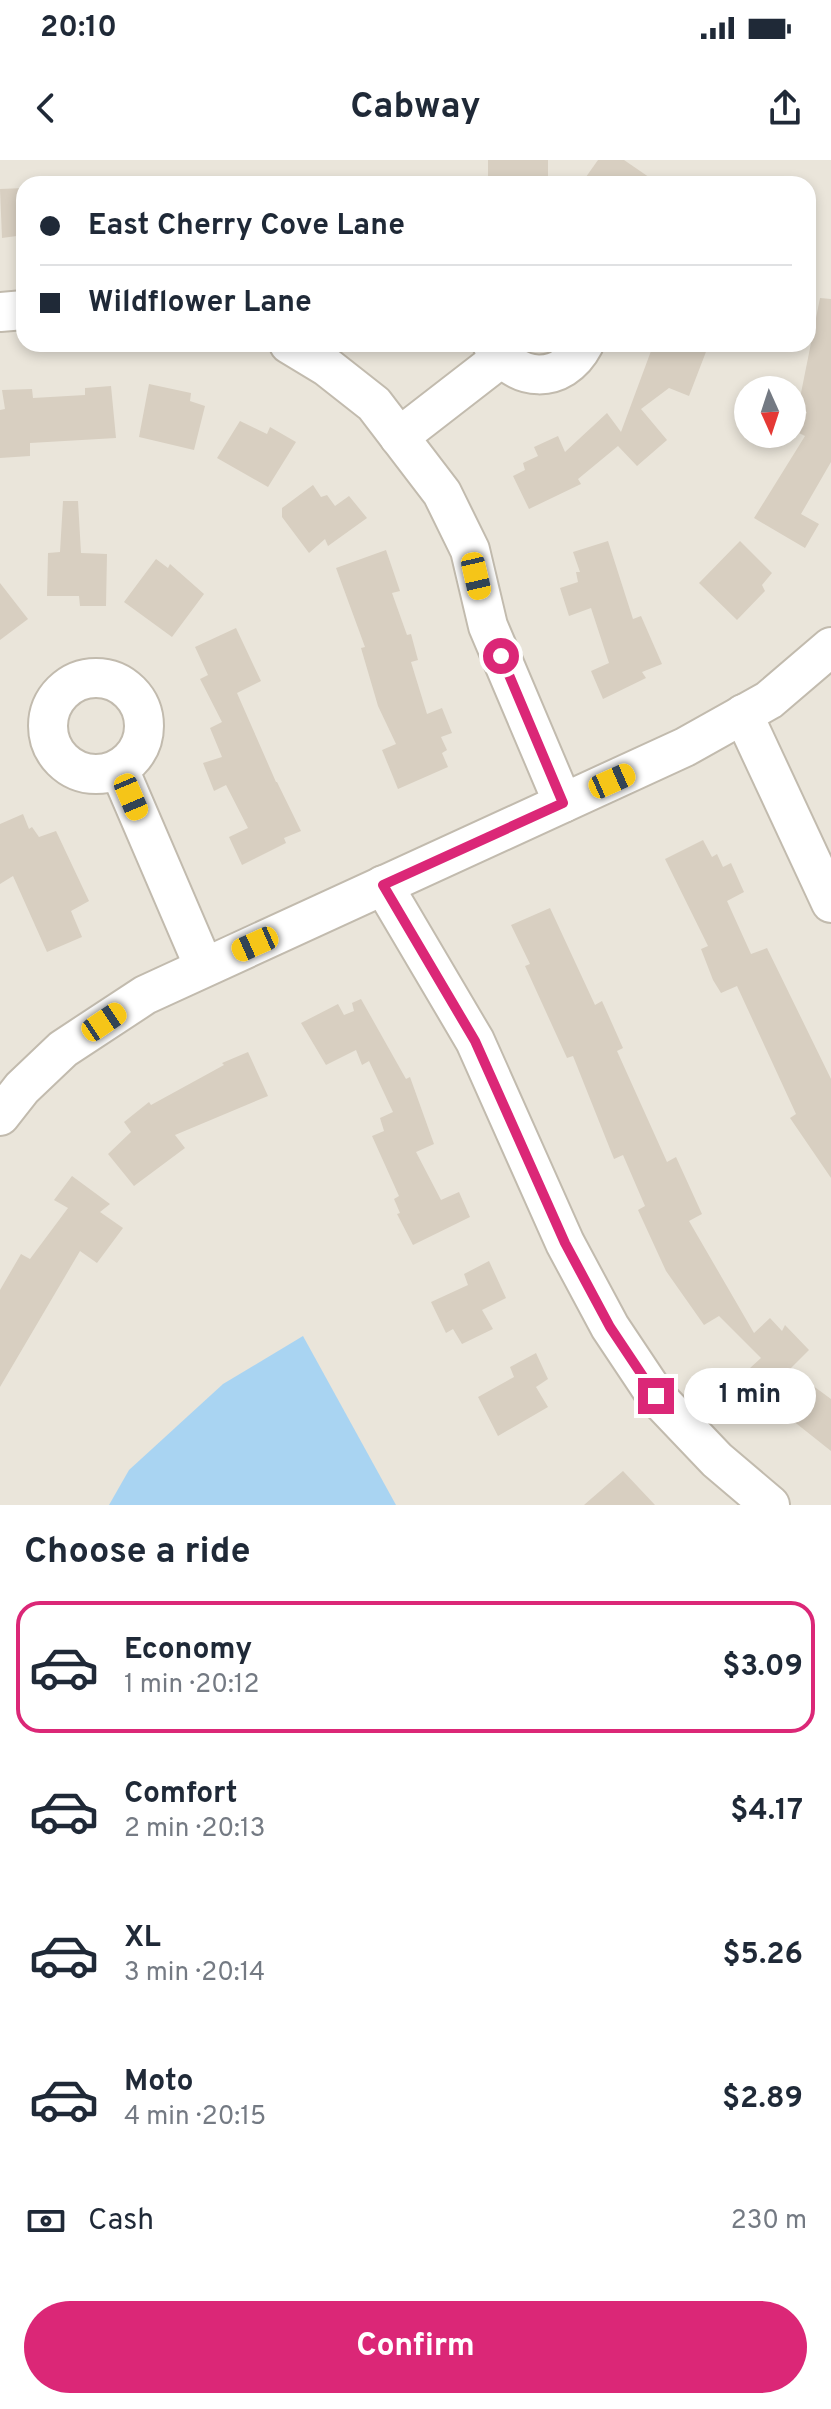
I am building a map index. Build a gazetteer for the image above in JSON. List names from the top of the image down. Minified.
{"north":"bottom","page":{"status":"20:10","header":"Cabway","banner":["East Cherry Cove Lane","Wildflower Lane"],"bubble":"1 min","heading":"Choose a ride","list":[{"name":"Economy","note":"1 min · 20:12","value":"$3.09"},{"name":"Comfort","note":"2 min · 20:13","value":"$4.17"},{"name":"XL","note":"3 min · 20:14","value":"$5.26"},{"name":"Moto","note":"4 min · 20:15","value":"$2.89"}],"pay":["Cash","230 m"],"buttons":"Confirm"}}
